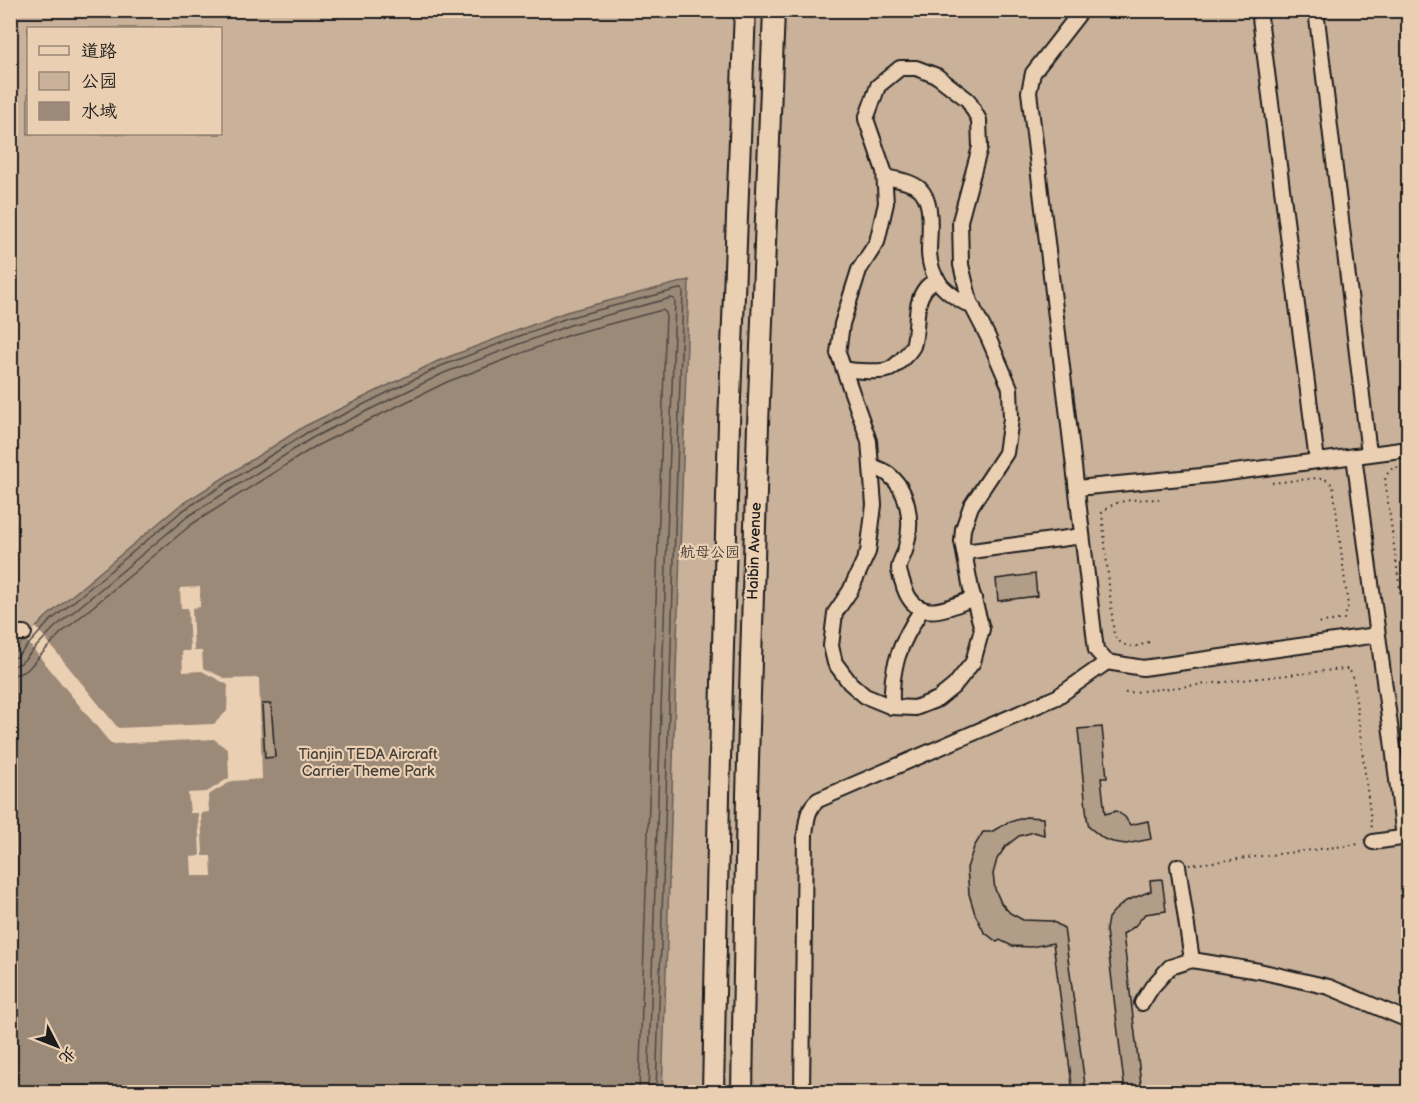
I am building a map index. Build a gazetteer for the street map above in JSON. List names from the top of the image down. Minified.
{"streets":{"highway":["Haibin Avenue"]},"parks":["航母公园","Tianjin TEDA Aircraft Carrier Theme Park"],"legend":["道路","公园","水域"],"north":"bottom right"}
